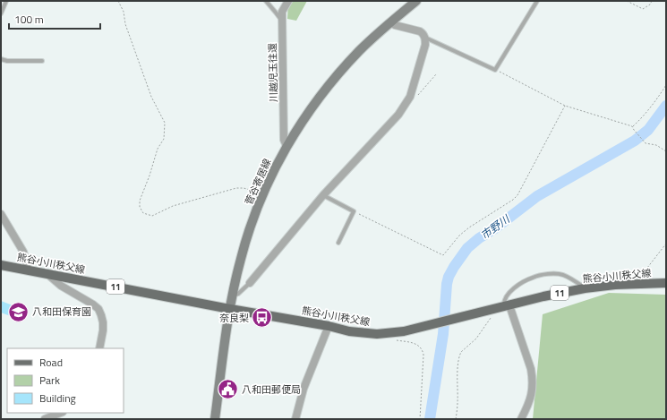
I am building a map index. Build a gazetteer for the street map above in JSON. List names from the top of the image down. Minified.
{"streets":{"main road":["菅谷寄居線","熊谷小川秩父線","11"],"street":["川越児玉往還"]},"crossings":[["川越児玉往還","菅谷寄居線"],["菅谷寄居線","熊谷小川秩父線"]],"water":["市野川"],"places":{"school or university":["八和田保育園"],"bus stop":["奈良梨"],"public building":["八和田郵便局"]},"legend":["Road","Park","Building"],"scale_bar":"100 m"}
